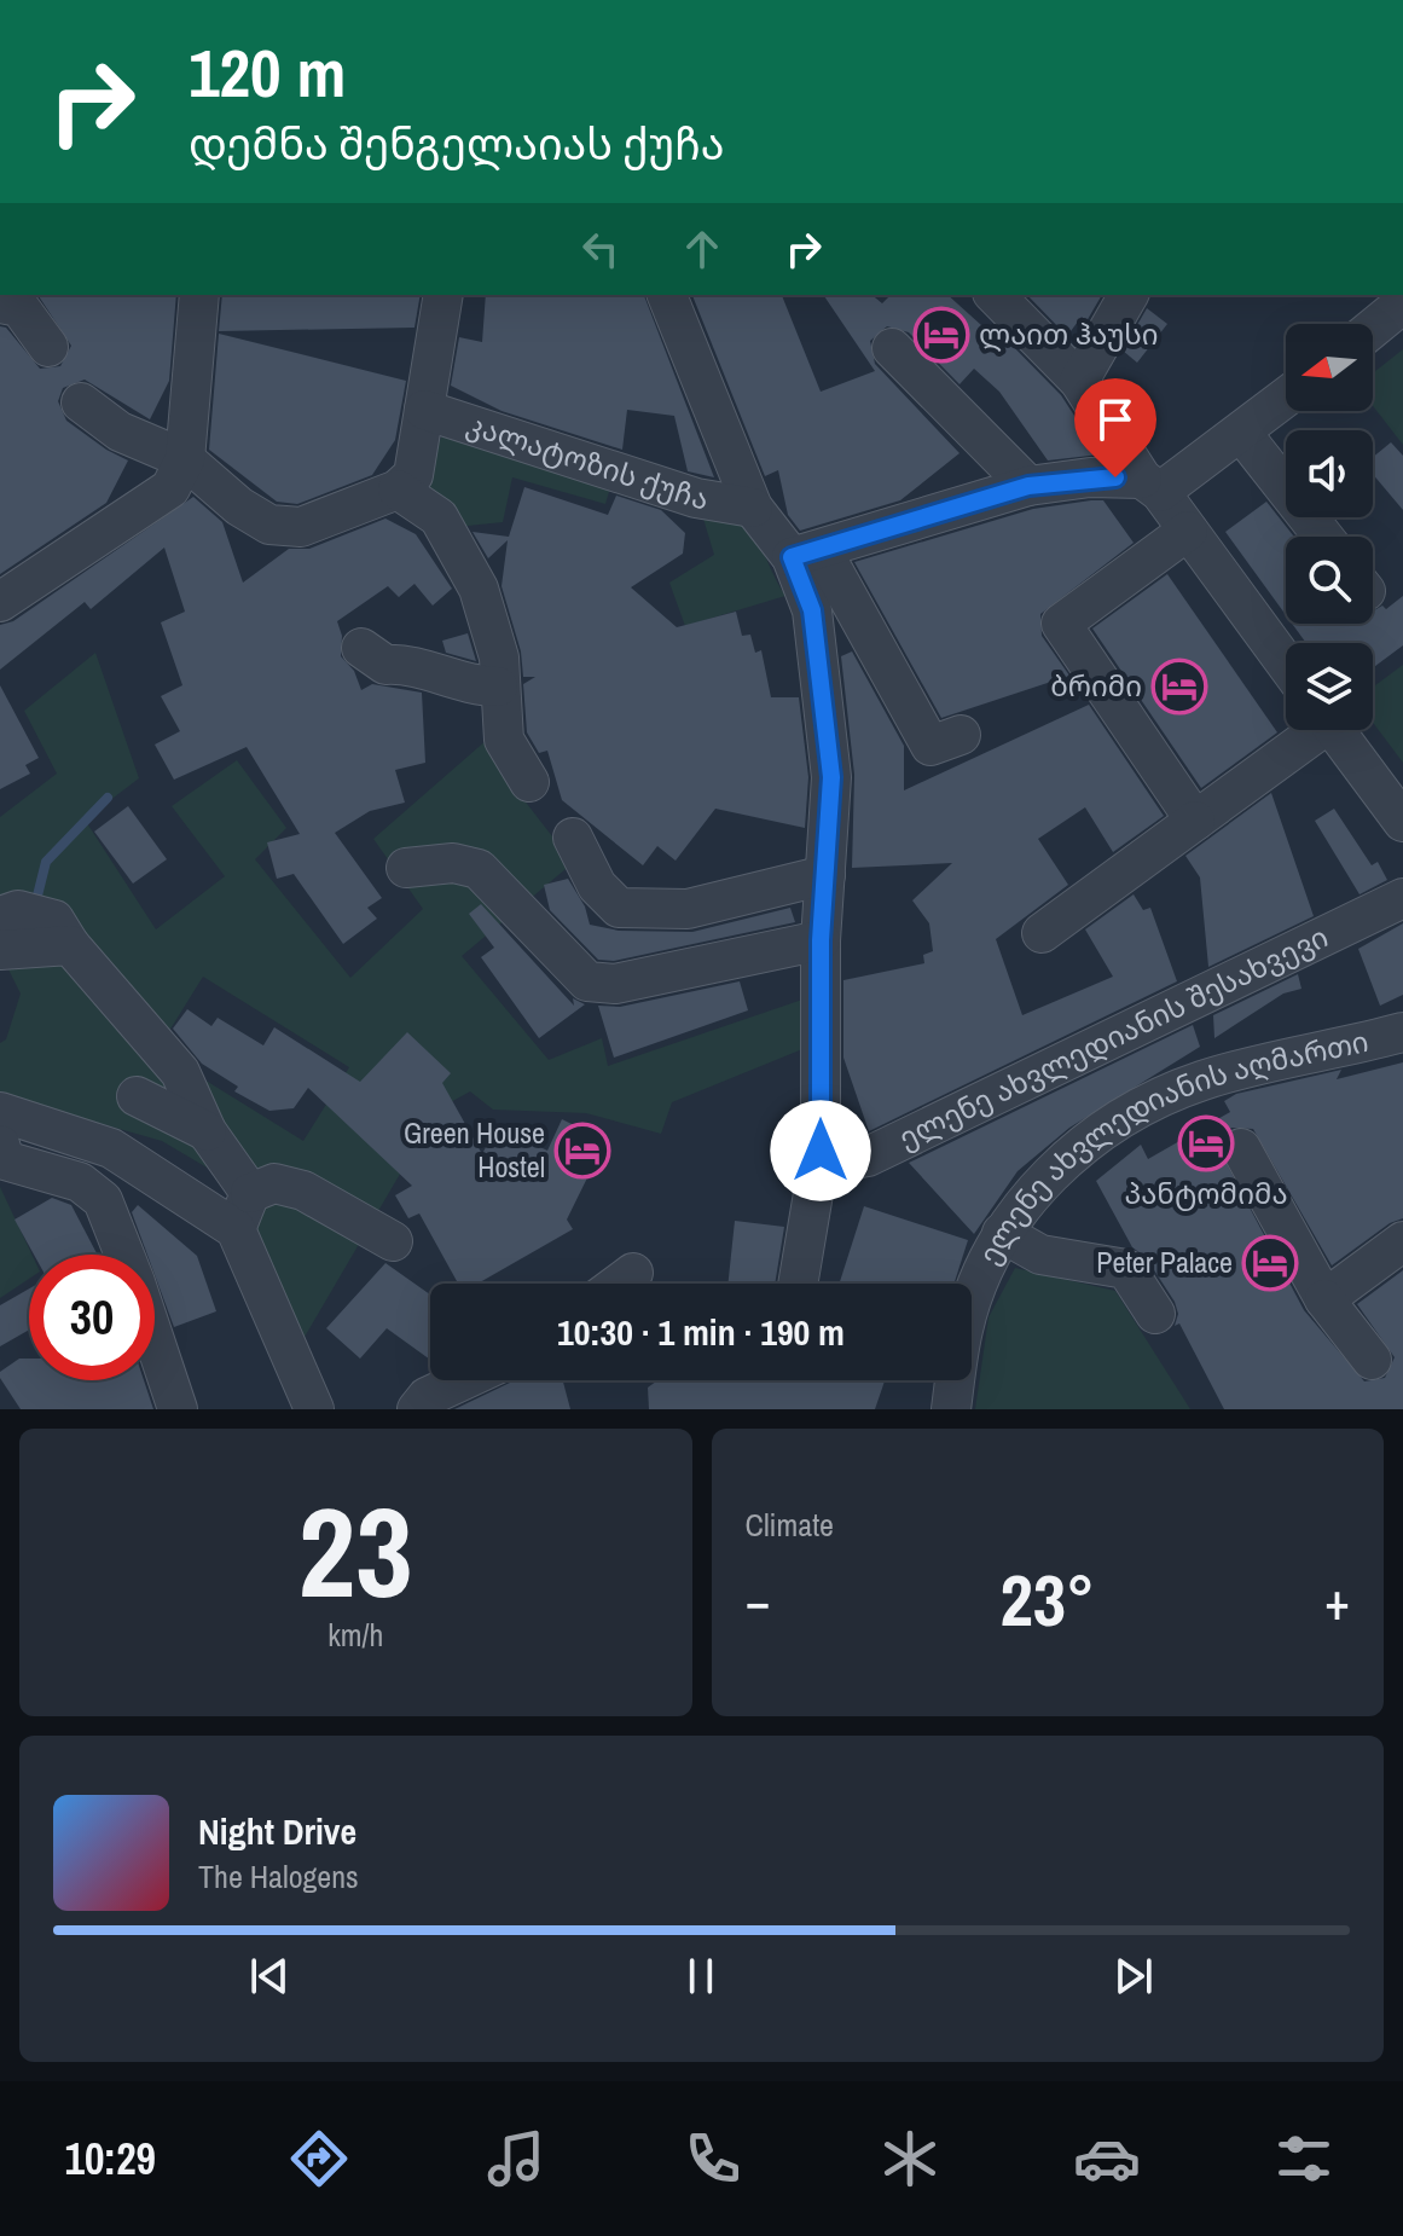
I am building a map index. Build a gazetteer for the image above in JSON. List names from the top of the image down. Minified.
{"streets":{"street":["კალატოზის ქუჩა","ელენე ახვლედიანის შესახვევი","ელენე ახვლედიანის აღმართი"]},"places":{"hotel":["ლაით ჰაუსი","ბრიმი","პანტომიმა","Green House Hostel","Peter Palace"]},"north":"left","page":{"turn":["120 m","დემნა შენგელაიას ქუჩა"],"limit":"30","trip":"10:30 · 1 min · 190 m","tile":[["23","km/h"],"Climate"],"heat":["−","23°","+"],"song":["Night Drive","The Halogens"],"tabs":"10:29"}}
